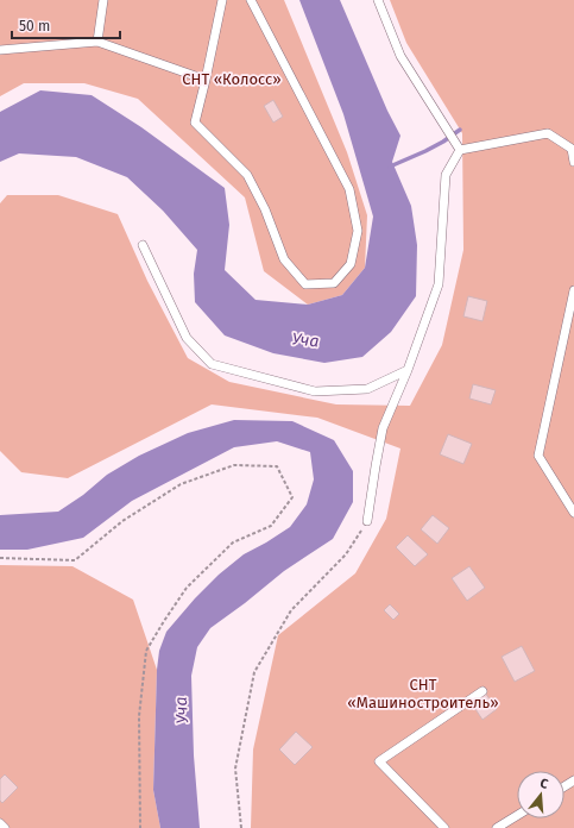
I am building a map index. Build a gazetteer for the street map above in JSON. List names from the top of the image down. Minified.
{"water":["Уча"],"parks":["СНТ «Колосс»","СНТ «Машиностроитель»"],"scale_bar":"50 m","north":"top"}
